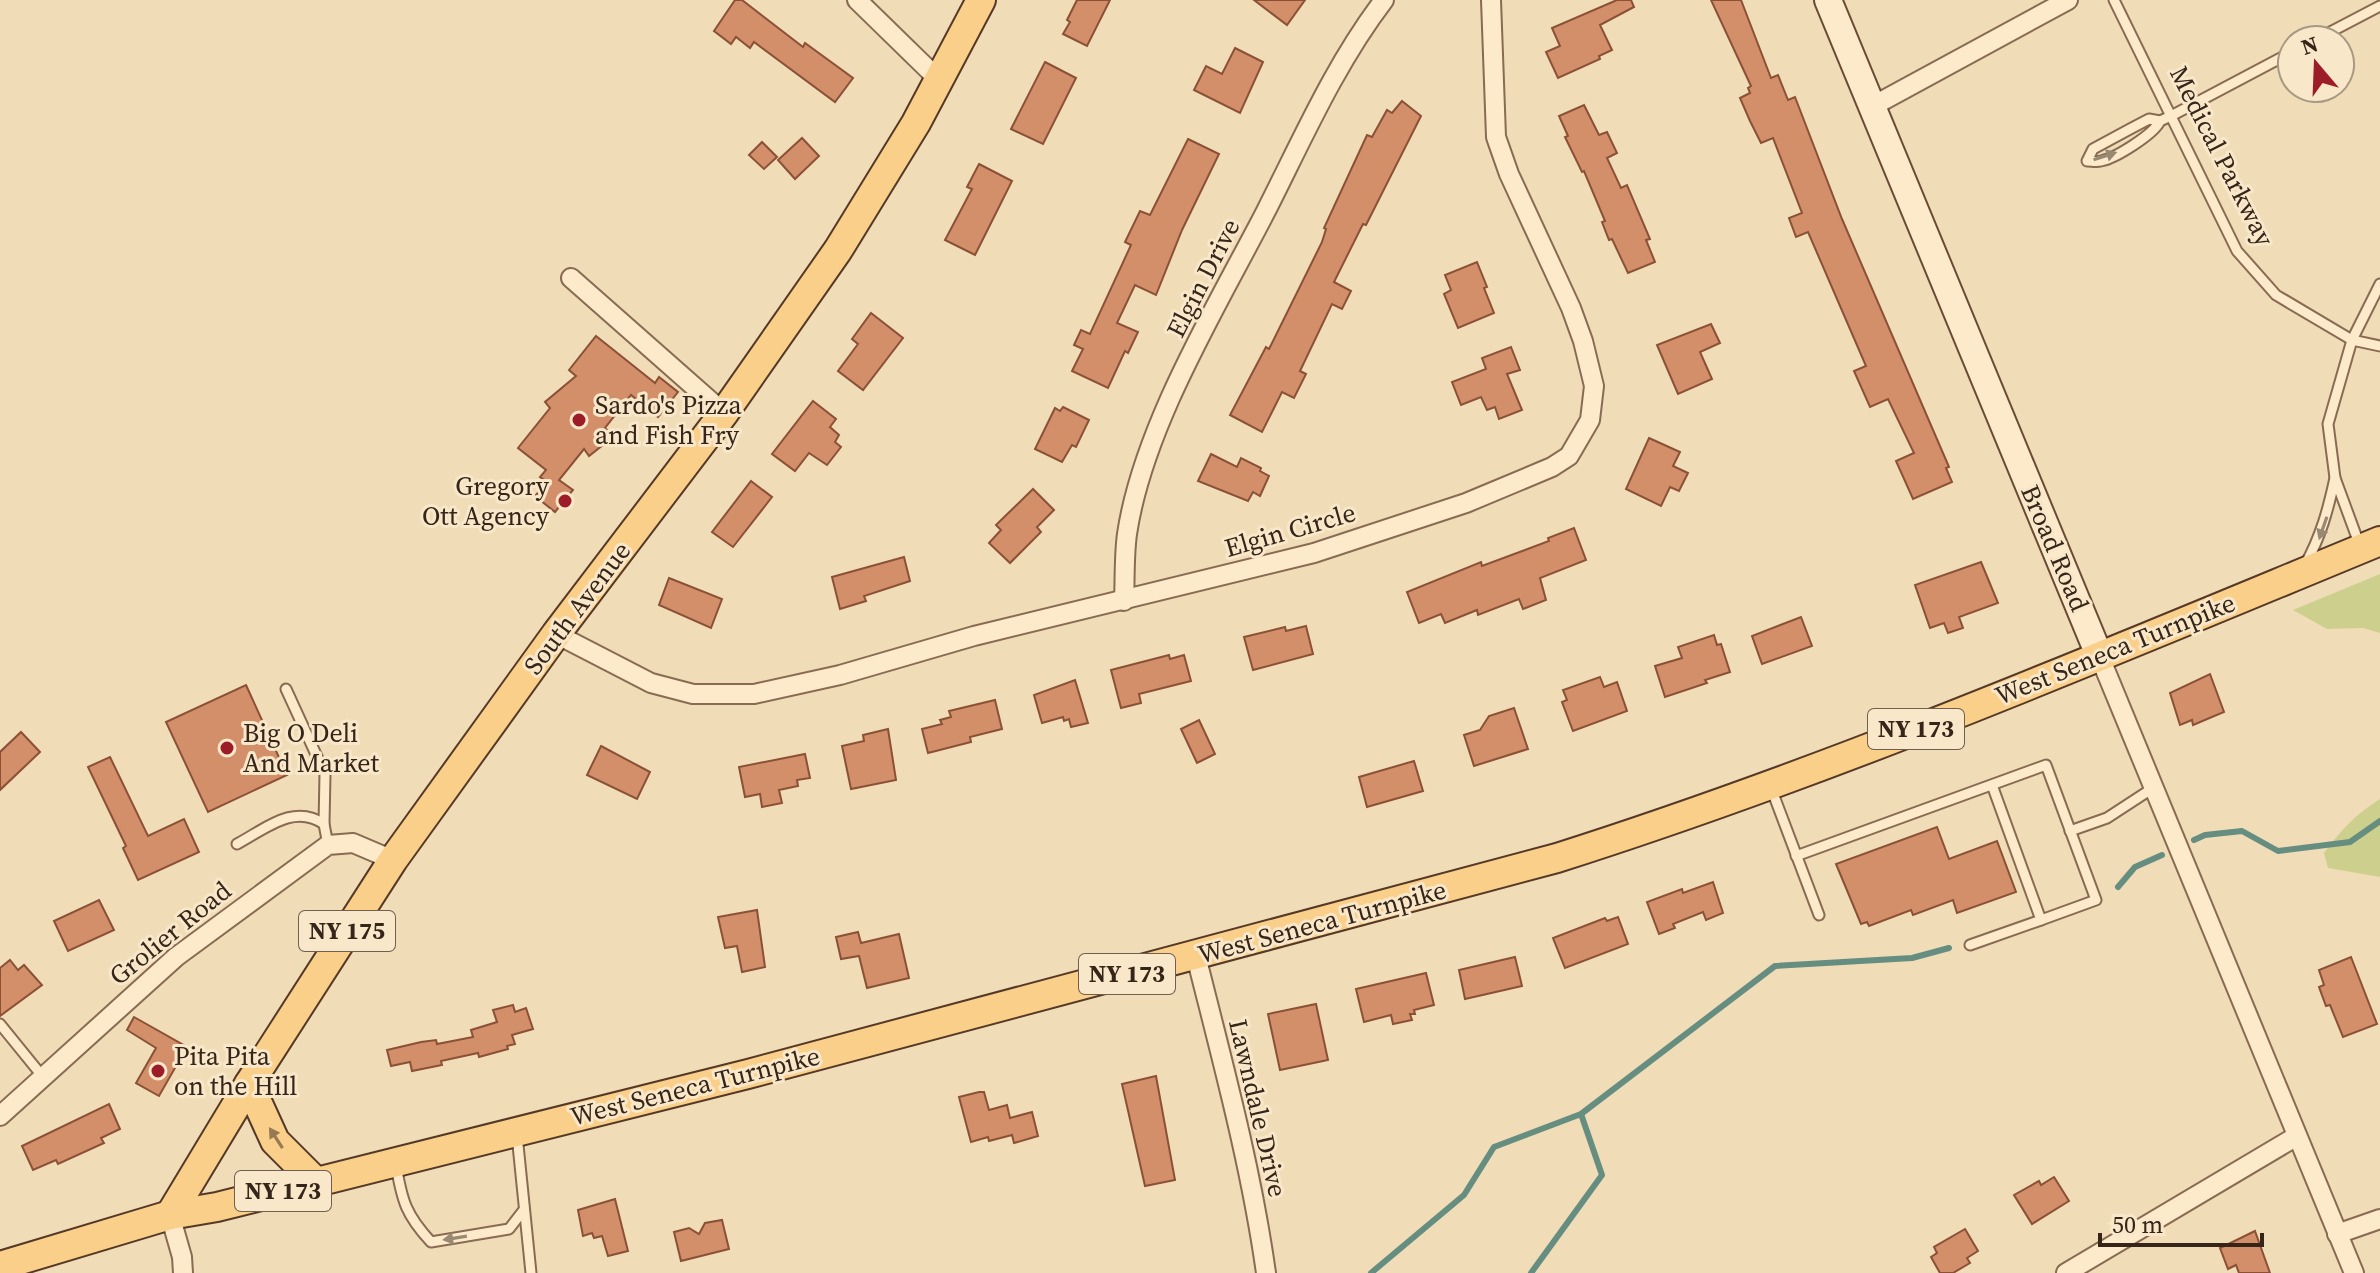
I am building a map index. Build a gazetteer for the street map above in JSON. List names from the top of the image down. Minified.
{"streets":{"main road":["South Avenue","West Seneca Turnpike","NY 173","NY 175"],"street":["Elgin Drive","Elgin Circle","Broad Road","Grolier Road","Lawndale Drive"],"lane":["Medical Parkway"]},"crossings":[["Elgin Drive","Elgin Circle"],["Elgin Circle","South Avenue"],["Broad Road","West Seneca Turnpike"],["South Avenue","West Seneca Turnpike"],["West Seneca Turnpike","Lawndale Drive"]],"places":["Sardo's Pizza and Fish Fry","Gregory Ott Agency","Big O Deli And Market","Pita Pita on the Hill"],"scale_bar":"50 m","north":"top"}
